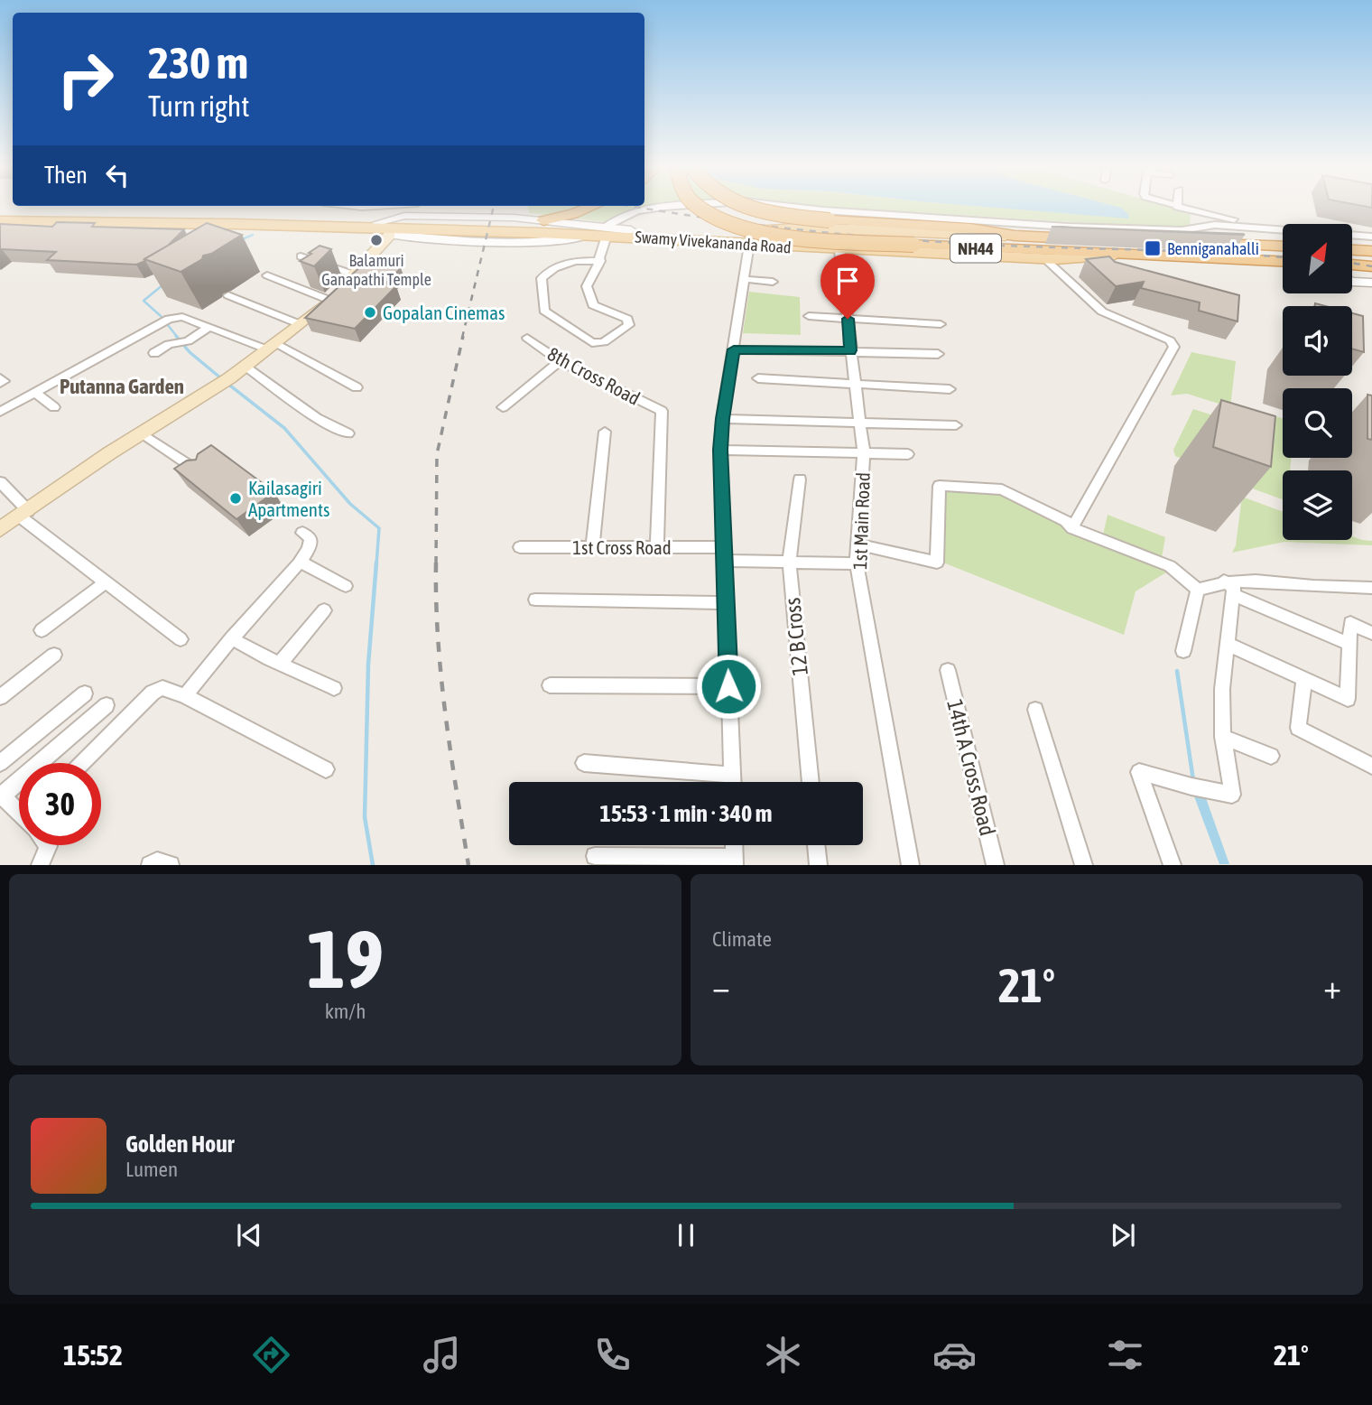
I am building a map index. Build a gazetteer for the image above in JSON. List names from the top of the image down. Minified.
{"streets":{"highway":["NH44"],"main road":["Swamy Vivekananda Road"],"street":["8th Cross Road","1st Main Road","1st Cross Road","12 B Cross","14th A Cross Road"]},"crossings":[["Swamy Vivekananda Road","NH44"],["Swamy Vivekananda Road","1st Main Road"],["1st Main Road","1st Cross Road"],["1st Cross Road","12 B Cross"]],"districts":["Putanna Garden"],"places":{"other":["Balamuri Ganapathi Temple","Gopalan Cinemas","Kailasagiri Apartments"],"transit":["Benniganahalli"]},"north":"top right","page":{"turn":["230 m","Turn right"],"then":"Then","limit":"30","trip":"15:53 · 1 min · 340 m","tile":[["19","km/h"],"Climate"],"heat":["−","21°","+"],"song":["Golden Hour","Lumen"],"tabs":["15:52","21°"]}}
